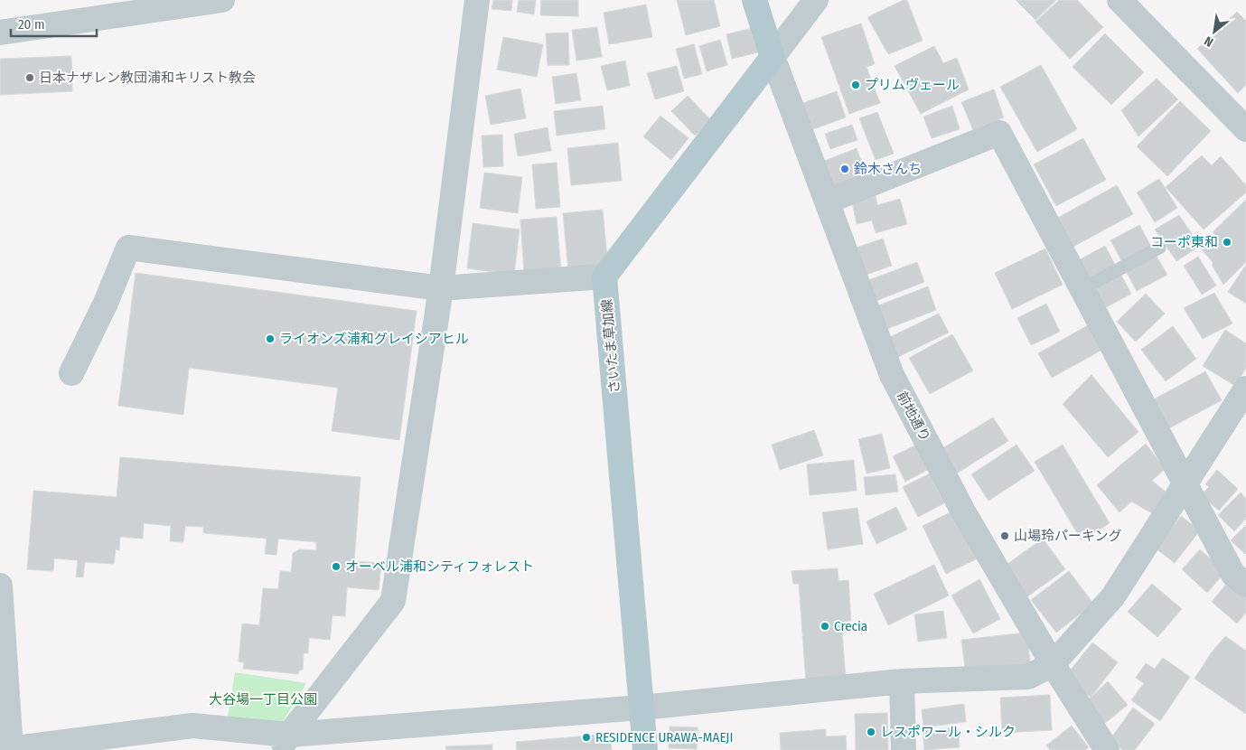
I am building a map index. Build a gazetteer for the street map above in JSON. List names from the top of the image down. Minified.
{"streets":{"main road":["さいたま草加線"],"street":["前地通り"]},"parks":["大谷場一丁目公園"],"places":["日本ナザレン教団浦和キリスト教会","プリムヴェール","鈴木さんち","コーポ東和","ライオンズ浦和グレイシアヒル","山場玲パーキング","オーベル浦和シティフォレスト","Crecia","レスポワール・シルク","RESIDENCE URAWA-MAEJI"],"scale_bar":"20 m","north":"bottom left"}
